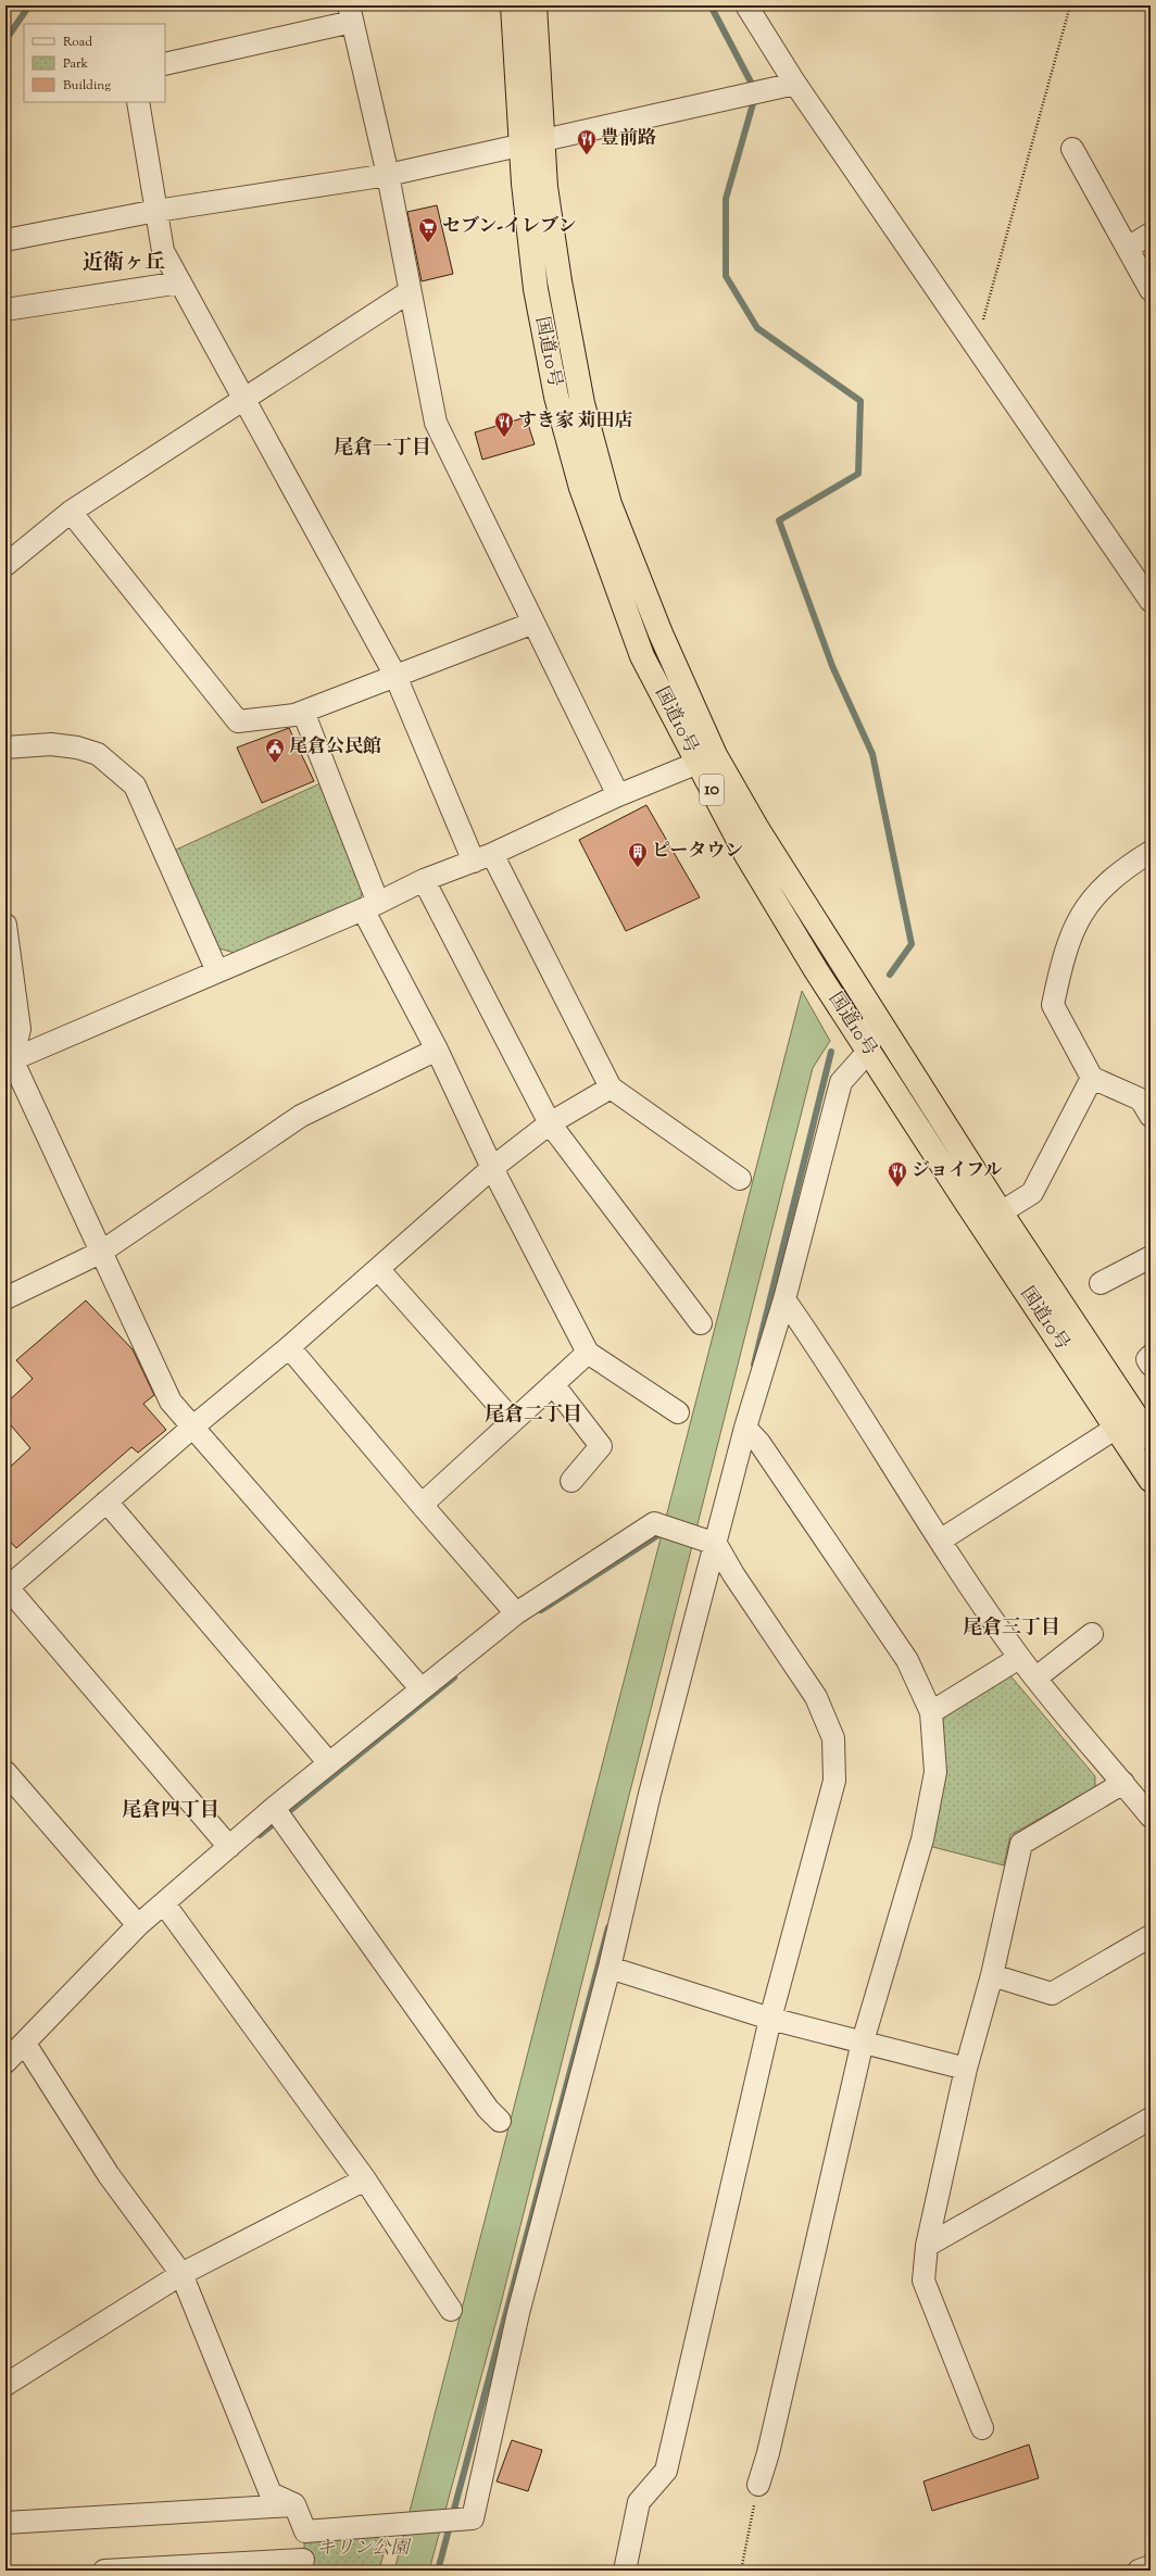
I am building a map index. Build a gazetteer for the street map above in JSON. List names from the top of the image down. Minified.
{"streets":{"highway":["国道10号","10"]},"districts":["近衛ヶ丘","尾倉一丁目","尾倉二丁目","尾倉三丁目","尾倉四丁目"],"parks":["キリン公園"],"places":{"restaurant":["豊前路","すき家 苅田店","ジョイフル"],"supermarket":["セブン-イレブン"],"public building":["尾倉公民館"],"building":["ピータウン"]},"legend":["Road","Park","Building"]}
